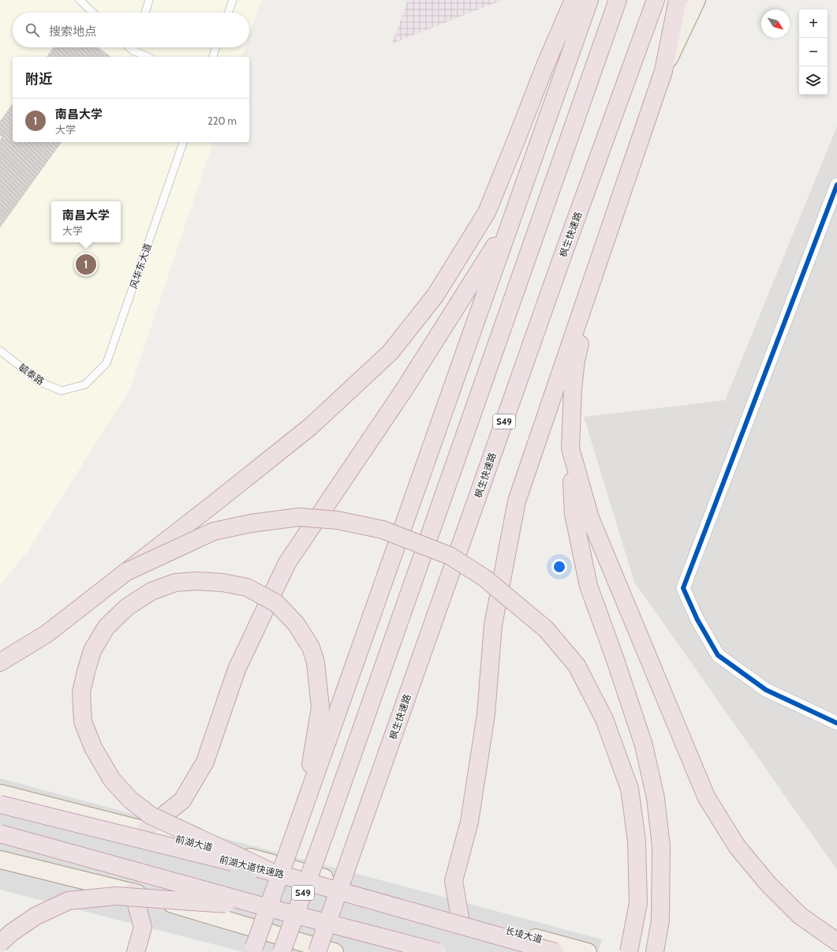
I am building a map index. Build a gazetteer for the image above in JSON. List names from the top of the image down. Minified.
{"streets":{"highway":["枫生快速路","S49","前湖大道快速路"],"main road":["前湖大道","长堎大道"],"lane":["风华东大道","毓泰路"]},"crossings":[["风华东大道","毓泰路"],["前湖大道","长堎大道"]],"north":"bottom right","page":{"map_buttons":["+","−"],"search":"搜索地点","heading":"附近","list":[{"mark":"1","name":"南昌大学","note":"大学","value":"220 m"}],"popup":["南昌大学","大学"],"pins":"1"}}
